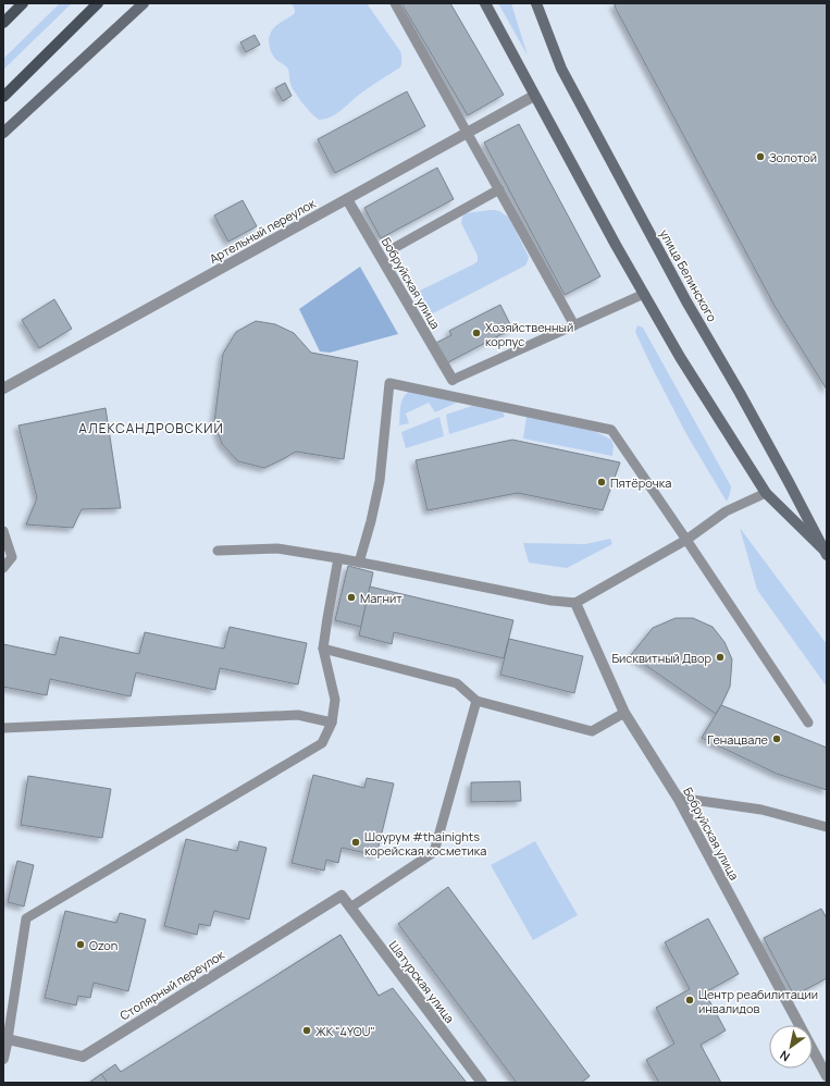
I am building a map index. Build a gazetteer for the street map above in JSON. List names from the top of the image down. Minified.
{"streets":{"main road":["улица Белинского"],"street":["Артельный переулок","Бобруйская улица","Шатурская улица","Столярный переулок"]},"crossings":[["Артельный переулок","Бобруйская улица"],["Шатурская улица","Столярный переулок"]],"districts":["АЛЕКСАНДРОВСКИЙ"],"places":["Золотой","Хозяйственный корпус","Пятёрочка","Магнит","Бисквитный Двор","Генацвале","Шоурум #thainights корейская косметика","Ozon","Центр реабилитации инвалидов","ЖК \"4YOU\""],"north":"bottom left"}
